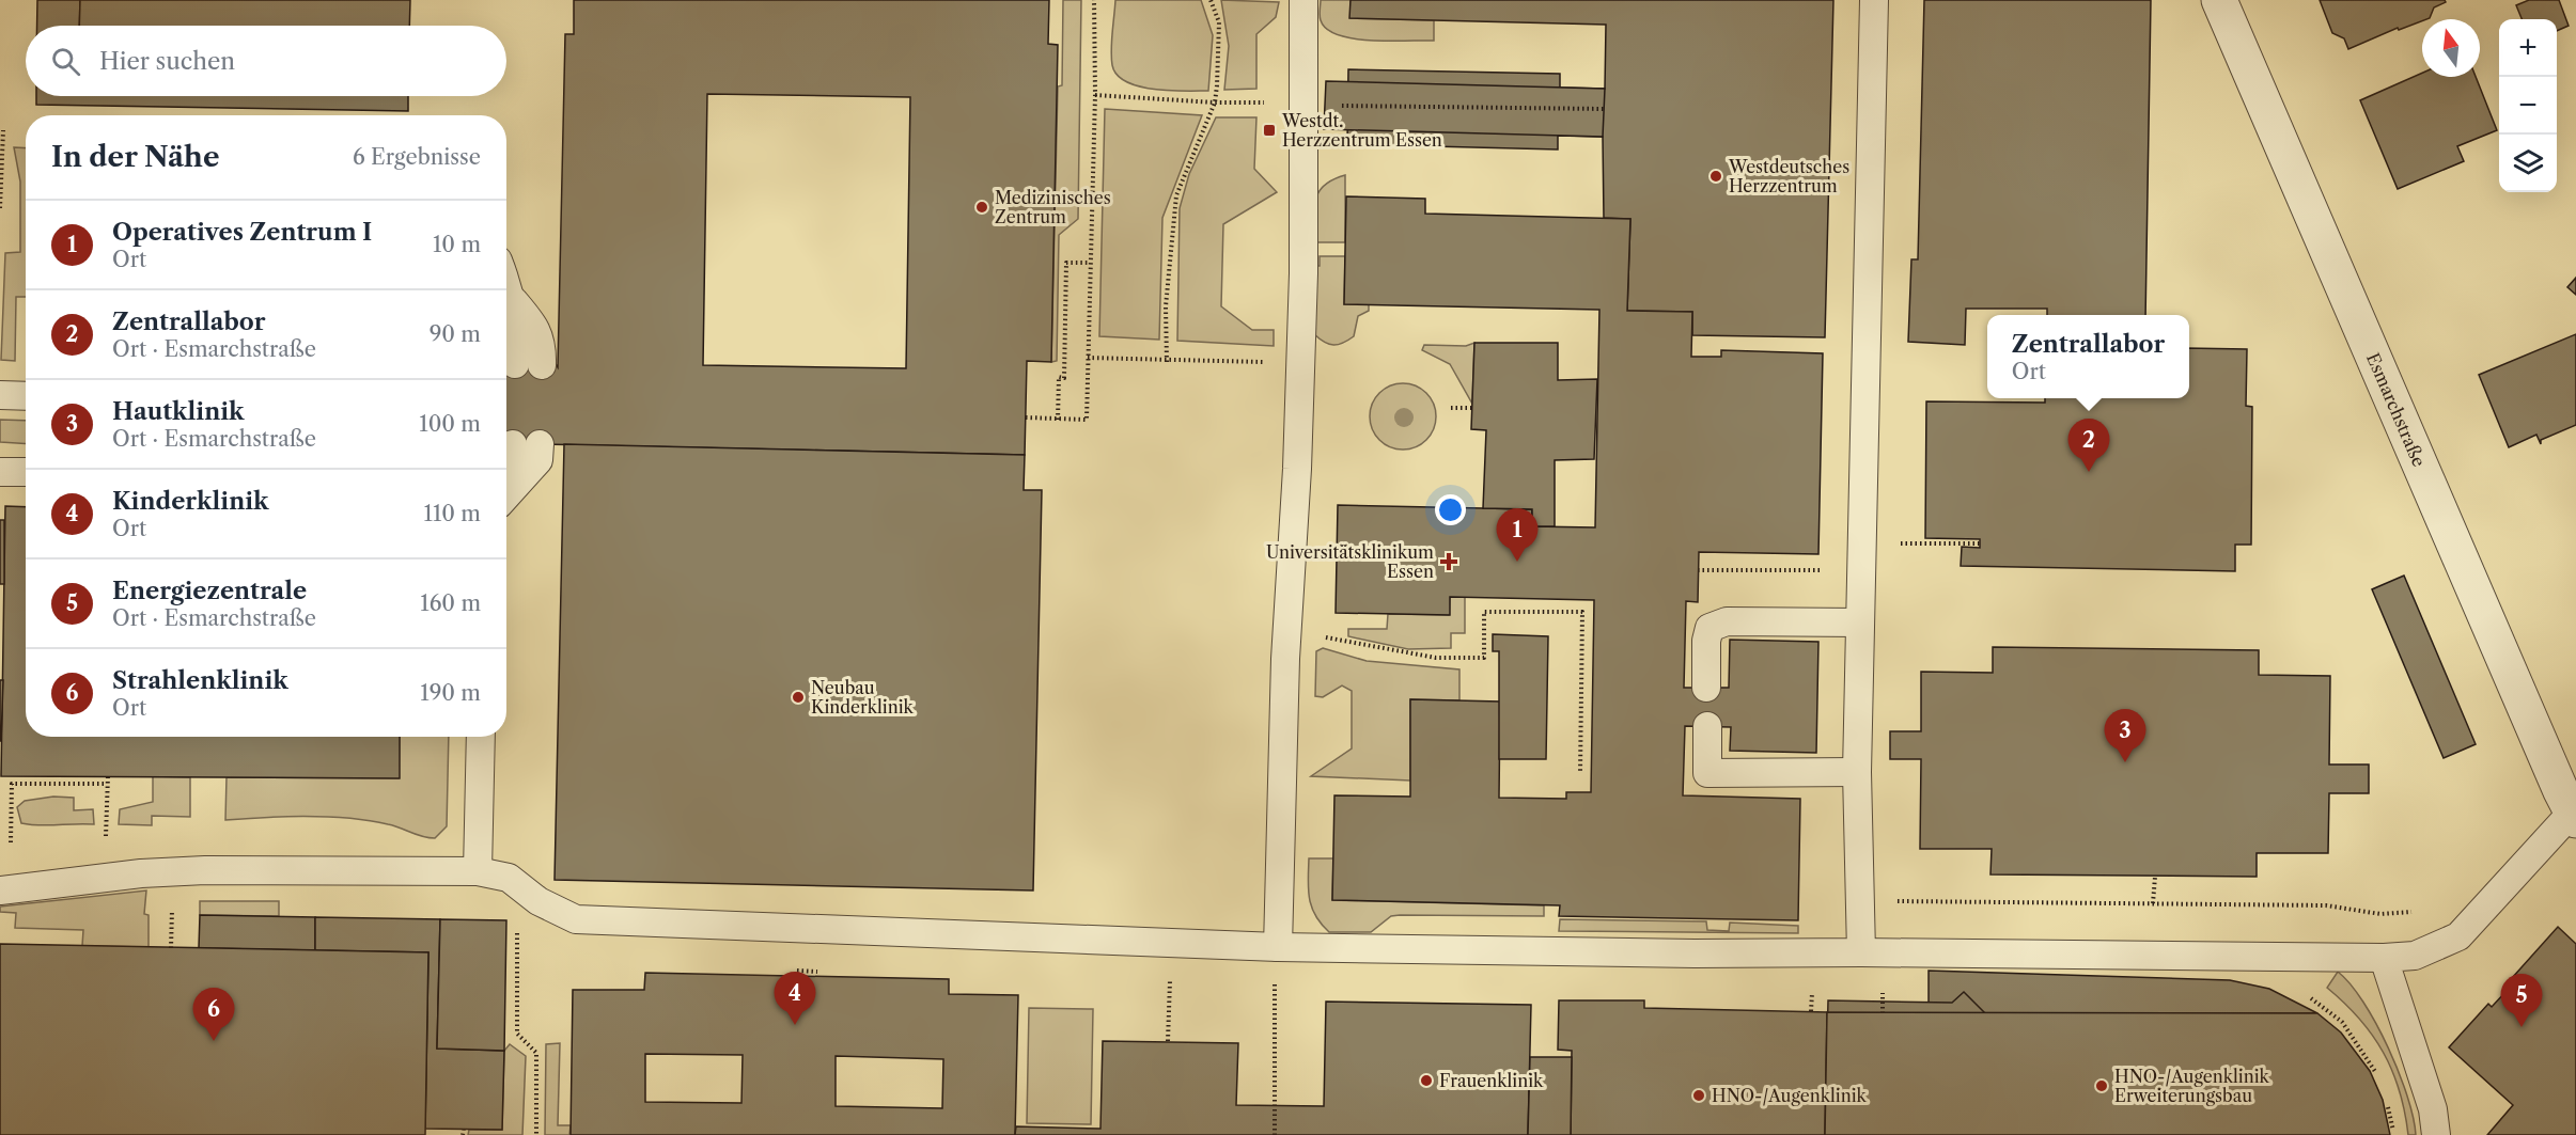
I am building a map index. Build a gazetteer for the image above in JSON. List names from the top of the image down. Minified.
{"streets":{"street":["Esmarchstraße"]},"places":{"transit":["Westdt. Herzzentrum Essen"],"other":["Westdeutsches Herzzentrum","Medizinisches Zentrum","Neubau Kinderklinik","Frauenklinik","HNO-/Augenklinik Erweiterungsbau","HNO-/Augenklinik"],"health":["Universitätsklinikum Essen"]},"north":"top","page":{"map_buttons":["+","−"],"search":"Hier suchen","heading":["In der Nähe","6 Ergebnisse"],"list":[{"mark":"1","name":"Operatives Zentrum I","note":"Ort","value":"10 m"},{"mark":"2","name":"Zentrallabor","note":"Ort · Esmarchstraße","value":"90 m"},{"mark":"3","name":"Hautklinik","note":"Ort · Esmarchstraße","value":"100 m"},{"mark":"4","name":"Kinderklinik","note":"Ort","value":"110 m"},{"mark":"5","name":"Energiezentrale","note":"Ort · Esmarchstraße","value":"160 m"},{"mark":"6","name":"Strahlenklinik","note":"Ort","value":"190 m"}],"popup":["Zentrallabor","Ort"],"pins":["2","1","3","4","5","6"]}}
